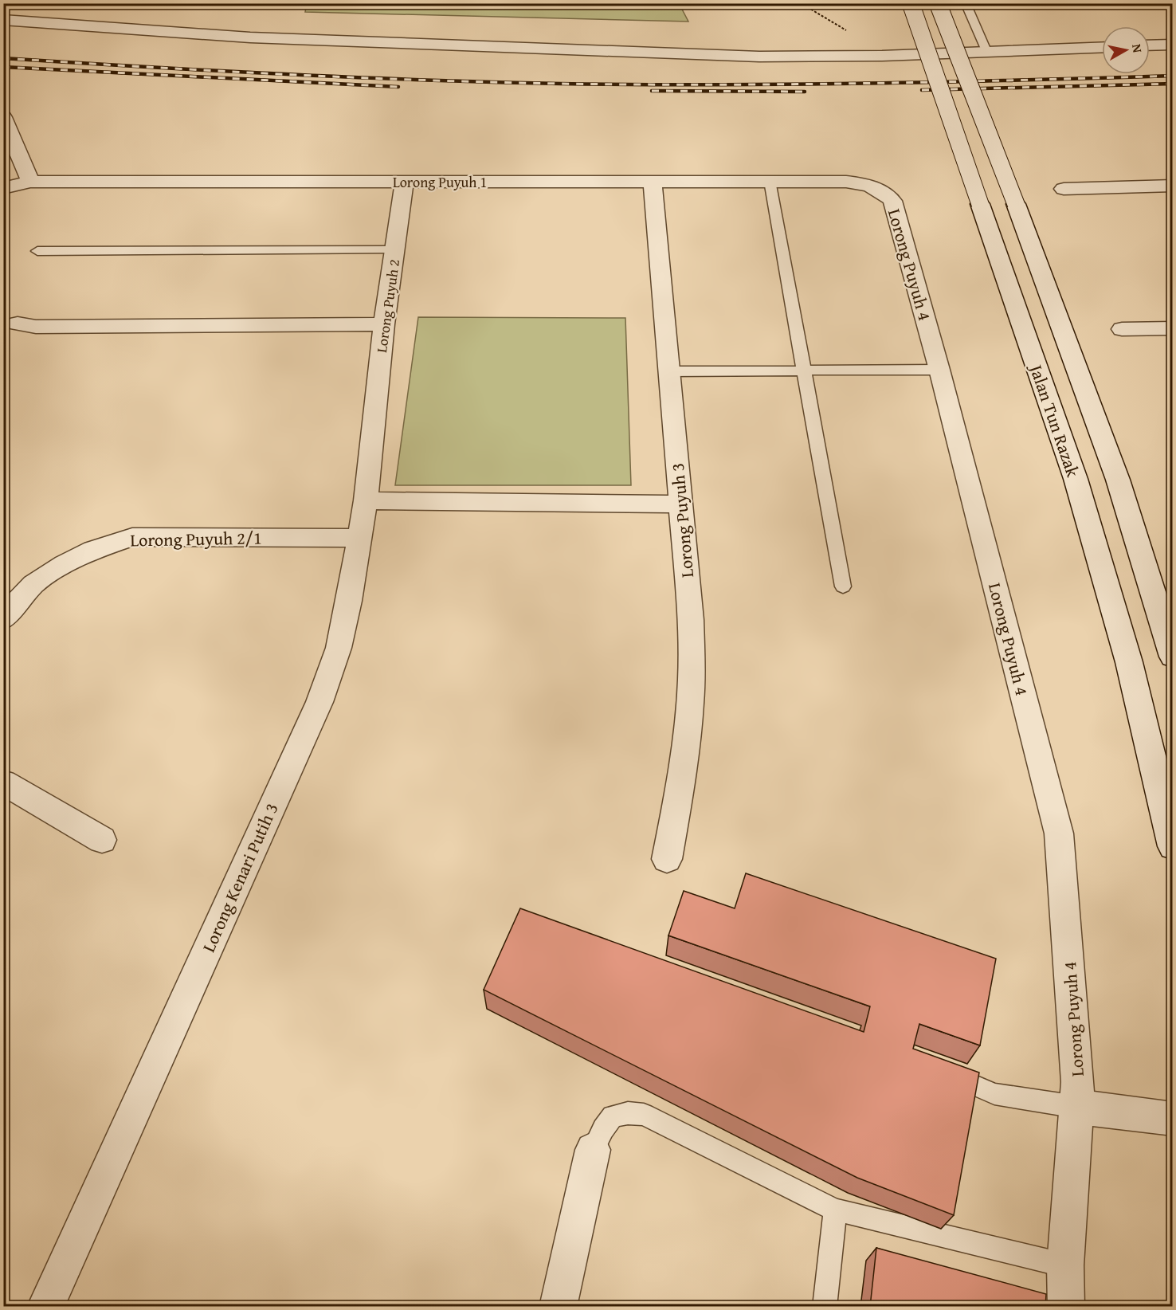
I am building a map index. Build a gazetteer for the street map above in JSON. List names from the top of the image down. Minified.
{"streets":{"street":["Lorong Puyuh 1","Lorong Puyuh 4","Lorong Puyuh 2","Jalan Tun Razak","Lorong Puyuh 3","Lorong Puyuh 2/1","Lorong Kenari Putih 3"]},"crossings":[["Lorong Puyuh 1","Lorong Puyuh 4"],["Lorong Puyuh 1","Lorong Puyuh 2"],["Lorong Puyuh 1","Lorong Puyuh 3"],["Lorong Puyuh 2","Lorong Kenari Putih 3"],["Lorong Puyuh 2/1","Lorong Kenari Putih 3"]],"north":"right"}
